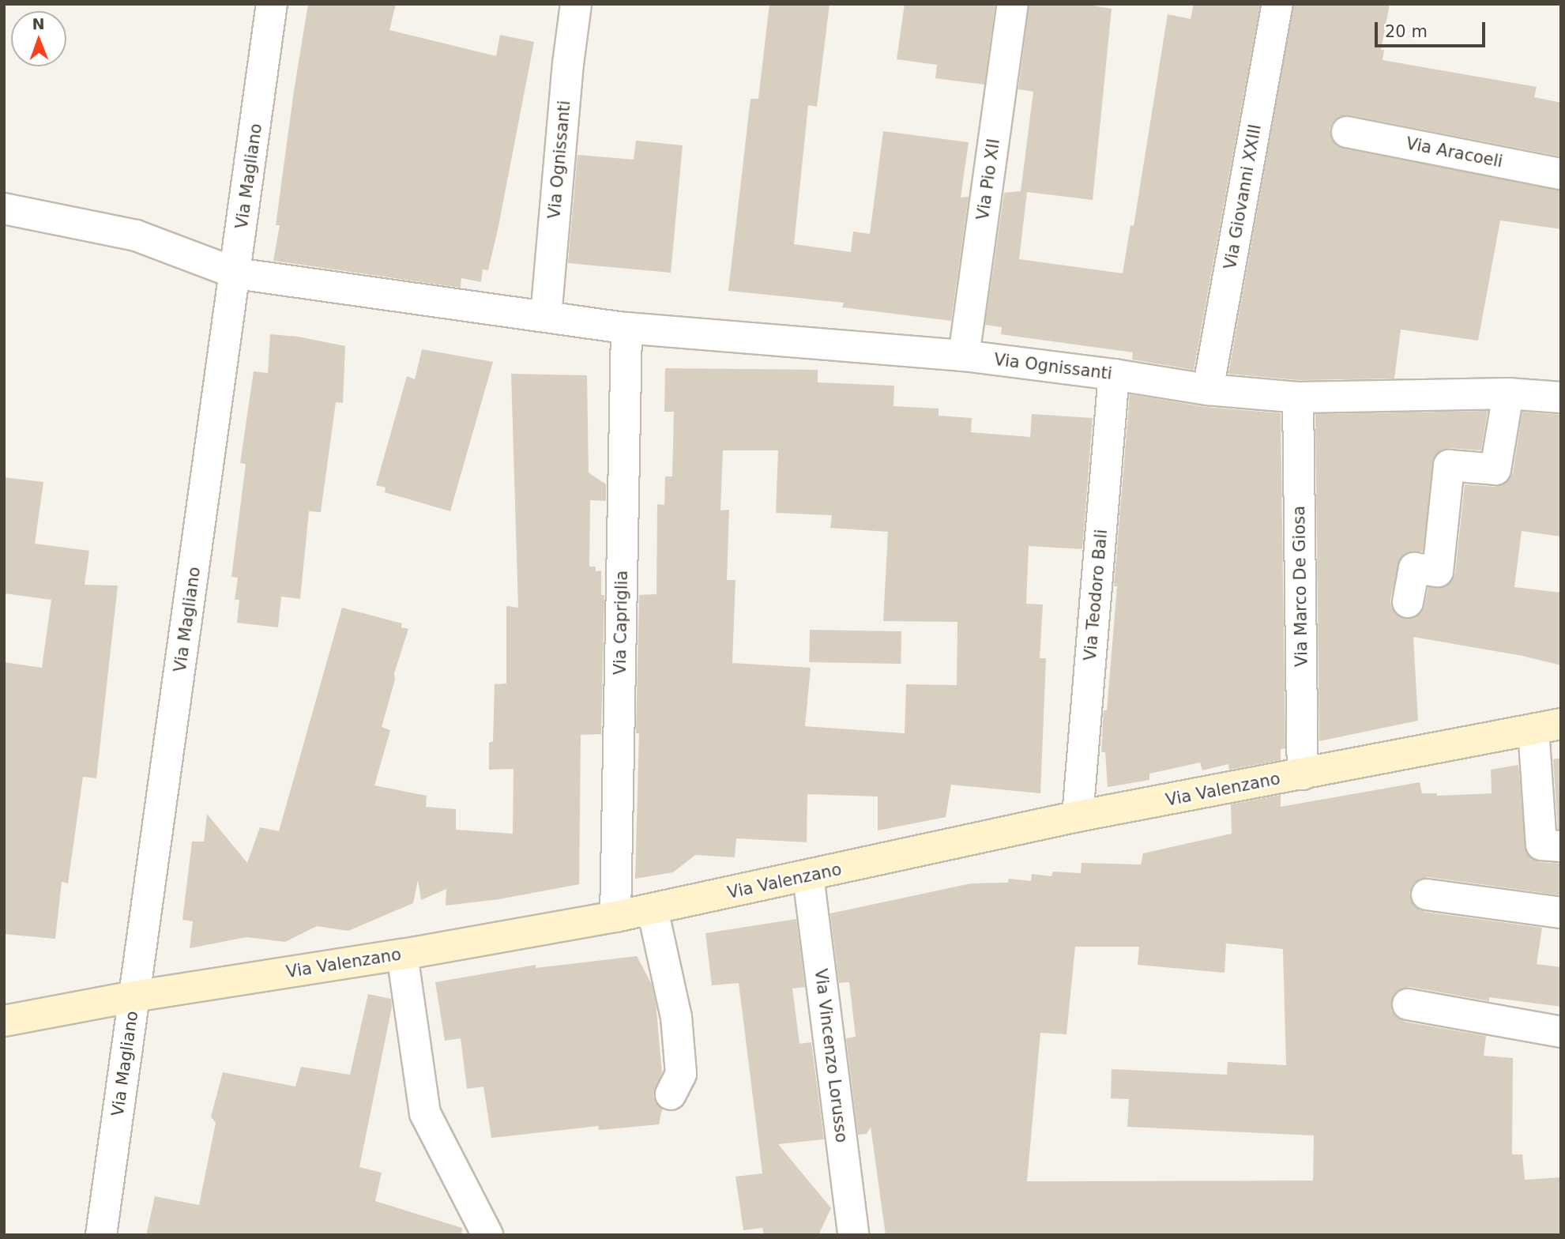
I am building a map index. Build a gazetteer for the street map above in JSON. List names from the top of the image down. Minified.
{"streets":{"street":["Via Aracoeli","Via Ognissanti","Via Magliano","Via Pio XII","Via Giovanni XXIII","Via Marco De Giosa","Via Teodoro Bali","Via Capriglia","Via Valenzano","Via Vincenzo Lorusso"]},"crossings":[["Via Ognissanti","Via Magliano"],["Via Ognissanti","Via Pio XII"],["Via Ognissanti","Via Giovanni XXIII"],["Via Ognissanti","Via Marco De Giosa"],["Via Ognissanti","Via Teodoro Bali"],["Via Ognissanti","Via Capriglia"],["Via Magliano","Via Valenzano"],["Via Marco De Giosa","Via Valenzano"],["Via Teodoro Bali","Via Valenzano"],["Via Capriglia","Via Valenzano"],["Via Valenzano","Via Vincenzo Lorusso"]],"scale_bar":"20 m","north":"top"}
